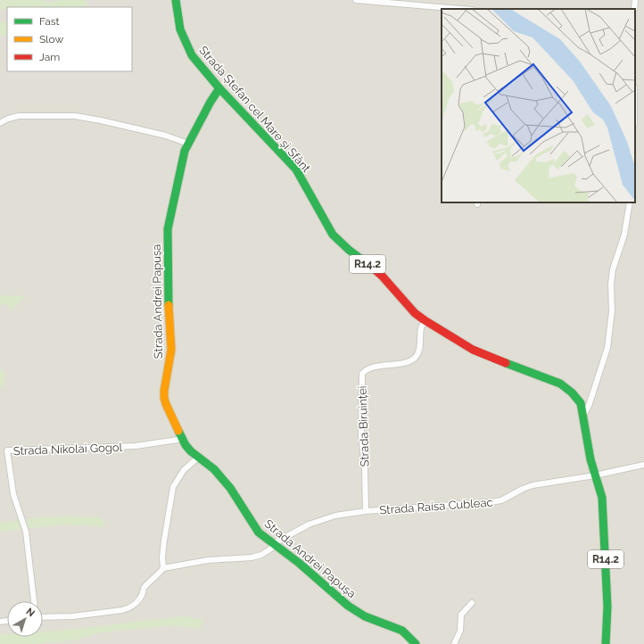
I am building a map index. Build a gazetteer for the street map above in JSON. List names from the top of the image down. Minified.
{"streets":{"main road":["Strada Ștefan cel Mare și Sfânt","R14.2","Strada Andrei Papușa"],"street":["Strada Biruinței","Strada Nikolai Gogol","Strada Raisa Cubleac"]},"crossings":[["Strada Ștefan cel Mare și Sfânt","Strada Andrei Papușa"],["Strada Ștefan cel Mare și Sfânt","Strada Biruinței"],["Strada Ștefan cel Mare și Sfânt","Strada Raisa Cubleac"],["Strada Andrei Papușa","Strada Nikolai Gogol"],["Strada Andrei Papușa","Strada Raisa Cubleac"],["Strada Biruinței","Strada Raisa Cubleac"]],"legend":["Fast","Slow","Jam"],"north":"top right"}
